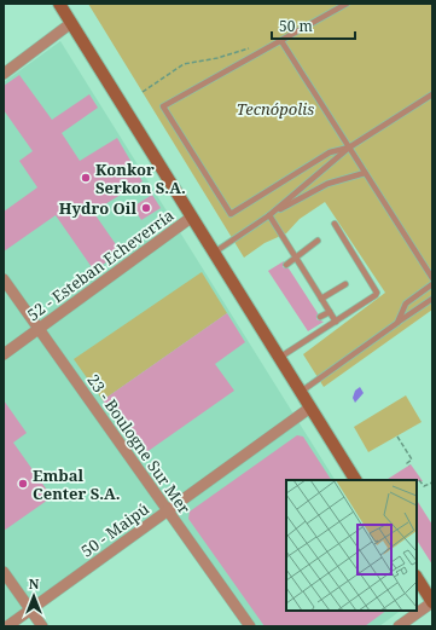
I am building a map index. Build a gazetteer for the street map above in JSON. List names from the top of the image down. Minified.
{"streets":{"street":["52 - Esteban Echeverría","23 - Boulogne Sur Mer","50 - Maipú"]},"crossings":[["52 - Esteban Echeverría","23 - Boulogne Sur Mer"],["23 - Boulogne Sur Mer","50 - Maipú"]],"parks":["Tecnópolis"],"places":["Konkor Serkon S.A.","Hydro Oil","Embal Center S.A."],"scale_bar":"50 m","north":"top"}
